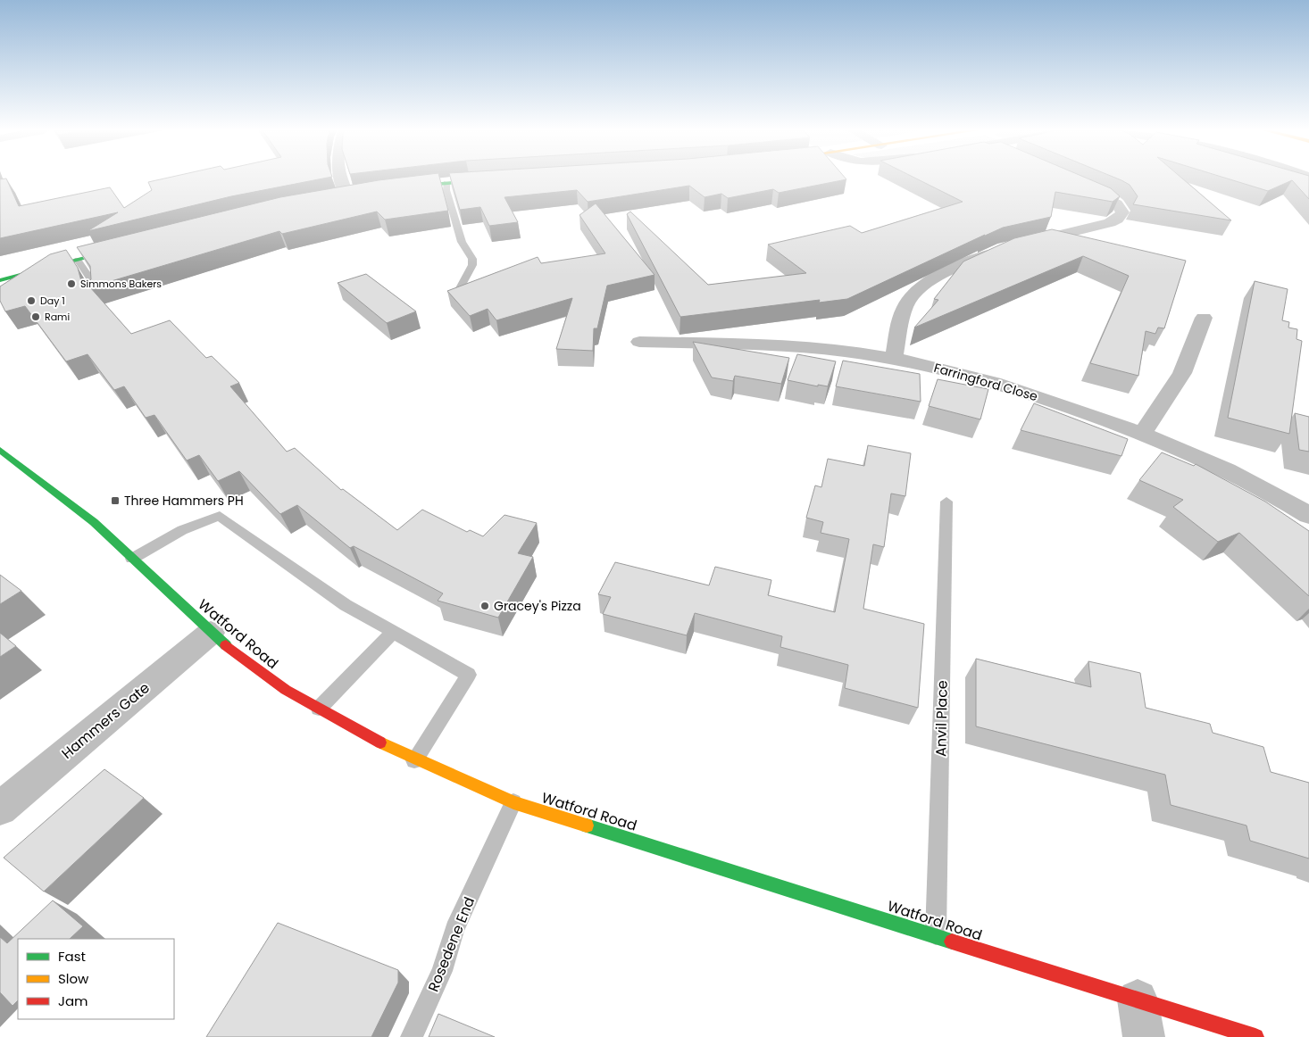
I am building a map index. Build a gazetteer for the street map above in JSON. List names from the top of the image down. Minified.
{"streets":{"main road":["Watford Road"],"street":["Farringford Close","Hammers Gate"],"lane":["Anvil Place","Rosedene End"]},"crossings":[["Watford Road","Anvil Place"],["Watford Road","Hammers Gate"],["Watford Road","Rosedene End"]],"places":{"other":["Simmons Bakers","Day 1","Rami","Gracey's Pizza"],"transit":["Three Hammers PH"]},"legend":["Fast","Slow","Jam"]}
